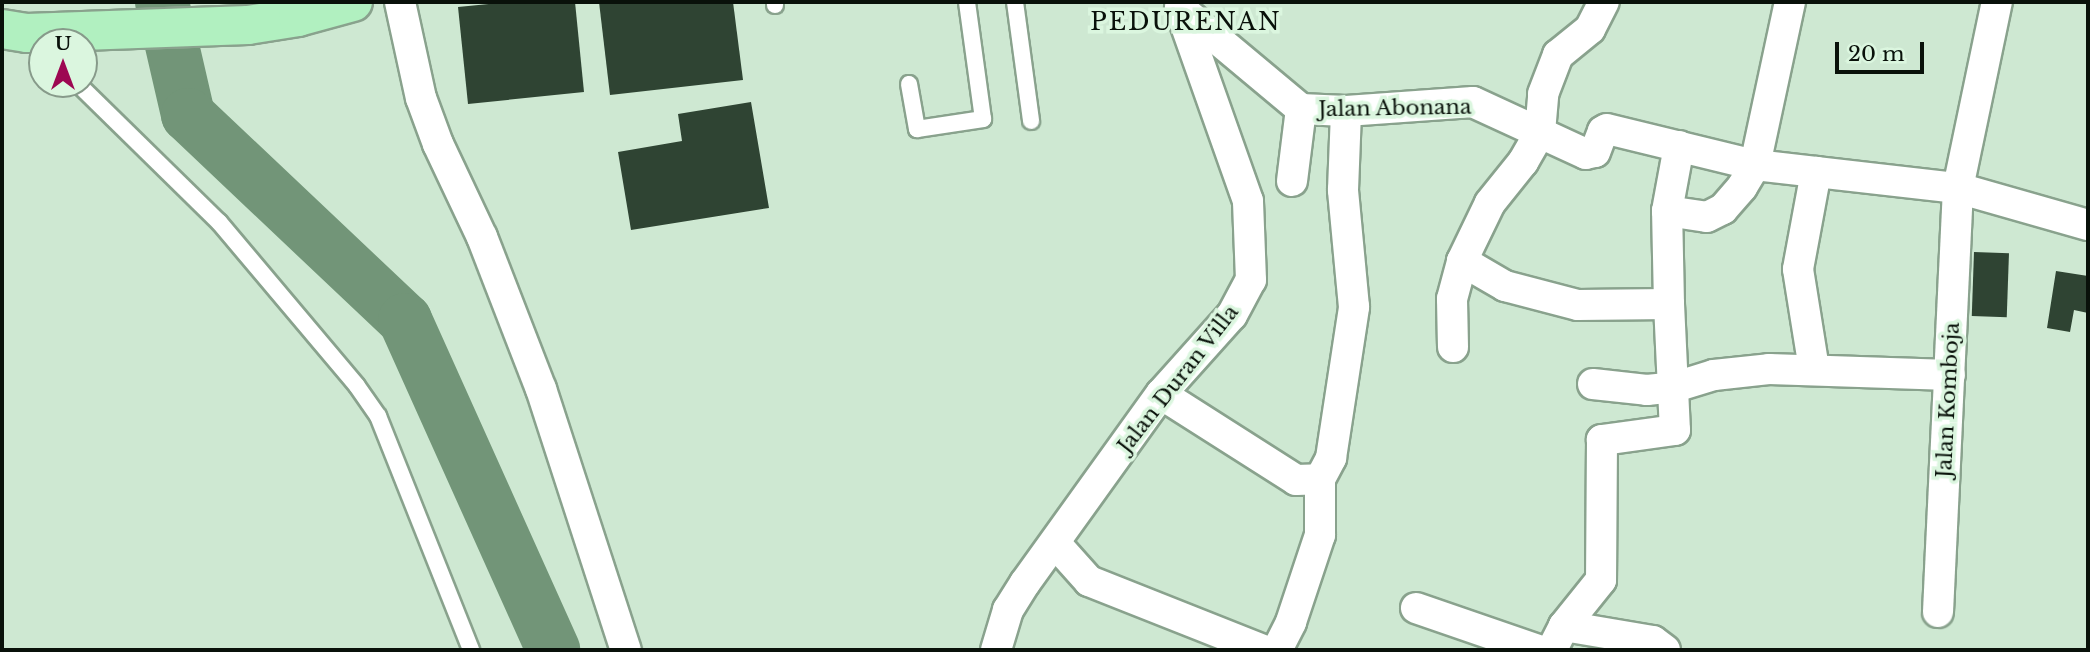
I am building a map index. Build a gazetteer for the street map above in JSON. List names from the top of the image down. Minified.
{"streets":{"street":["Jalan Abonana","Jalan Duran Villa","Jalan Komboja"]},"crossings":[["Jalan Abonana","Jalan Duran Villa"]],"districts":["PEDURENAN"],"scale_bar":"20 m","north":"top"}
